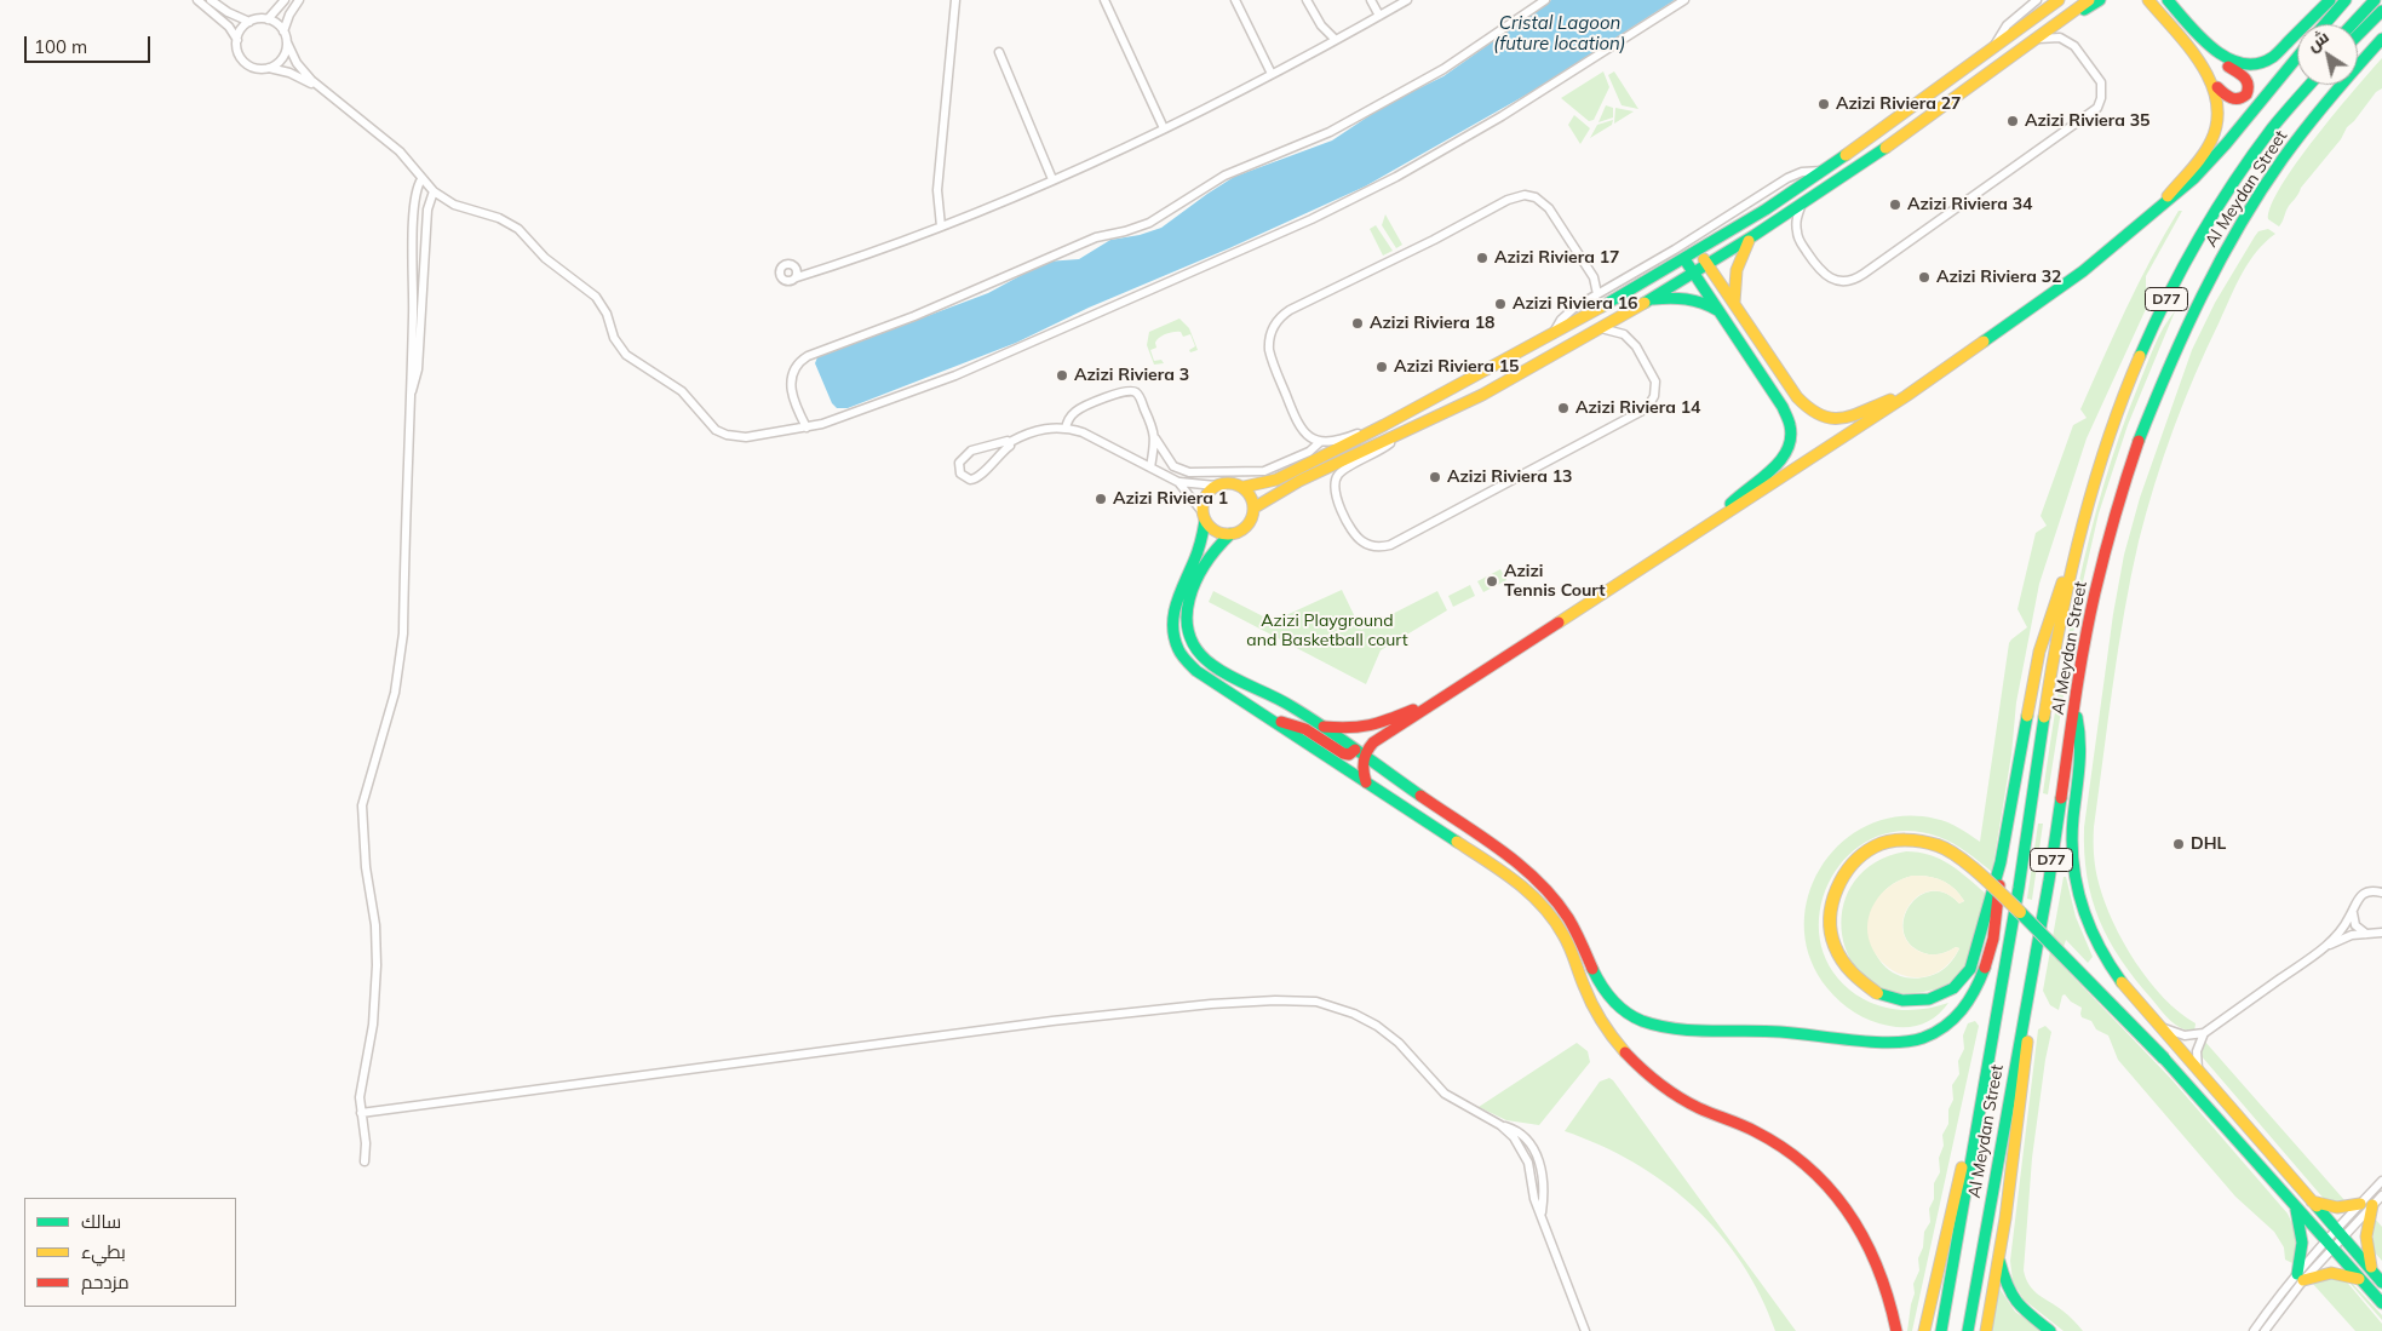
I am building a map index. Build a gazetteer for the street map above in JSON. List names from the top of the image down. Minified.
{"streets":{"street":["Al Meydan Street","D77"]},"water":["Cristal Lagoon (future location)"],"parks":["Azizi Playground and Basketball court"],"places":["Azizi Riviera 27","Azizi Riviera 35","Azizi Riviera 34","Azizi Riviera 17","Azizi Riviera 32","Azizi Riviera 16","Azizi Riviera 18","Azizi Riviera 15","Azizi Riviera 3","Azizi Riviera 14","Azizi Riviera 13","Azizi Riviera 1","Azizi Tennis Court","DHL"],"legend":["سالك","بطيء","مزدحم"],"scale_bar":"100 m","north":"top left"}
